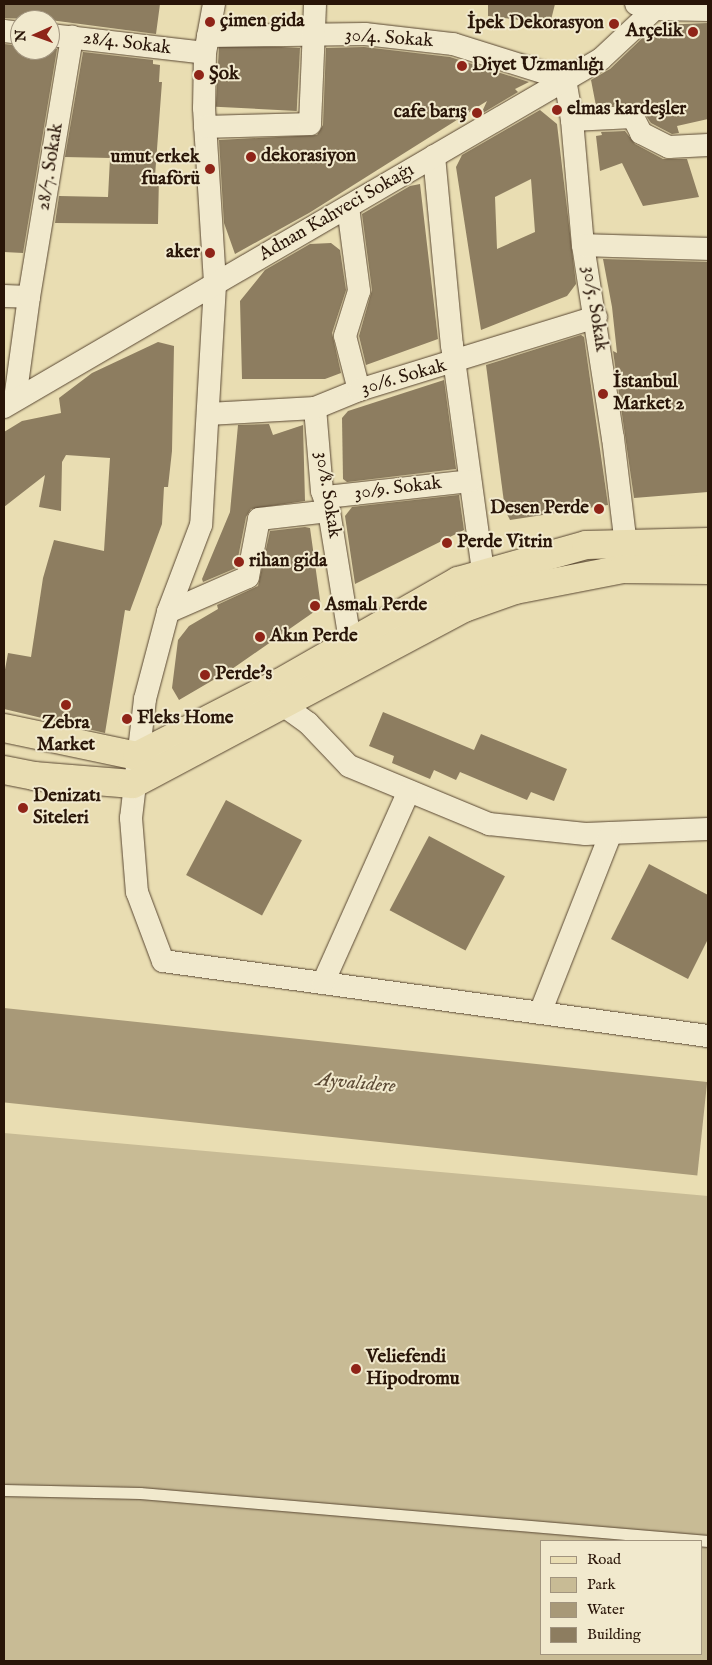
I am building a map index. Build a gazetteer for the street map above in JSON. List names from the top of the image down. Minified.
{"streets":{"street":["30/4. Sokak","28/4. Sokak","28/7. Sokak","Adnan Kahveci Sokağı","30/5. Sokak","30/6. Sokak","30/9. Sokak","30/8. Sokak"]},"crossings":[["30/4. Sokak","28/4. Sokak"],["30/4. Sokak","Adnan Kahveci Sokağı"],["30/4. Sokak","30/5. Sokak"],["28/4. Sokak","28/7. Sokak"],["28/7. Sokak","Adnan Kahveci Sokağı"],["Adnan Kahveci Sokağı","30/5. Sokak"],["30/5. Sokak","30/6. Sokak"],["30/6. Sokak","30/8. Sokak"],["30/9. Sokak","30/8. Sokak"]],"water":["Ayvalıdere"],"places":["çimen gida","İpek Dekorasyon","Arçelik","Diyet Uzmanlığı","Şok","elmas kardeşler","cafe barış","dekorasiyon","umut erkek fuaförü","aker","İstanbul Market 2","Desen Perde","Perde Vitrin","rihan gida","Asmalı Perde","Akın Perde","Perde's","Zebra Market","Fleks Home","Denizatı Siteleri","Veliefendi Hipodromu"],"legend":["Road","Park","Water","Building"],"north":"left"}
